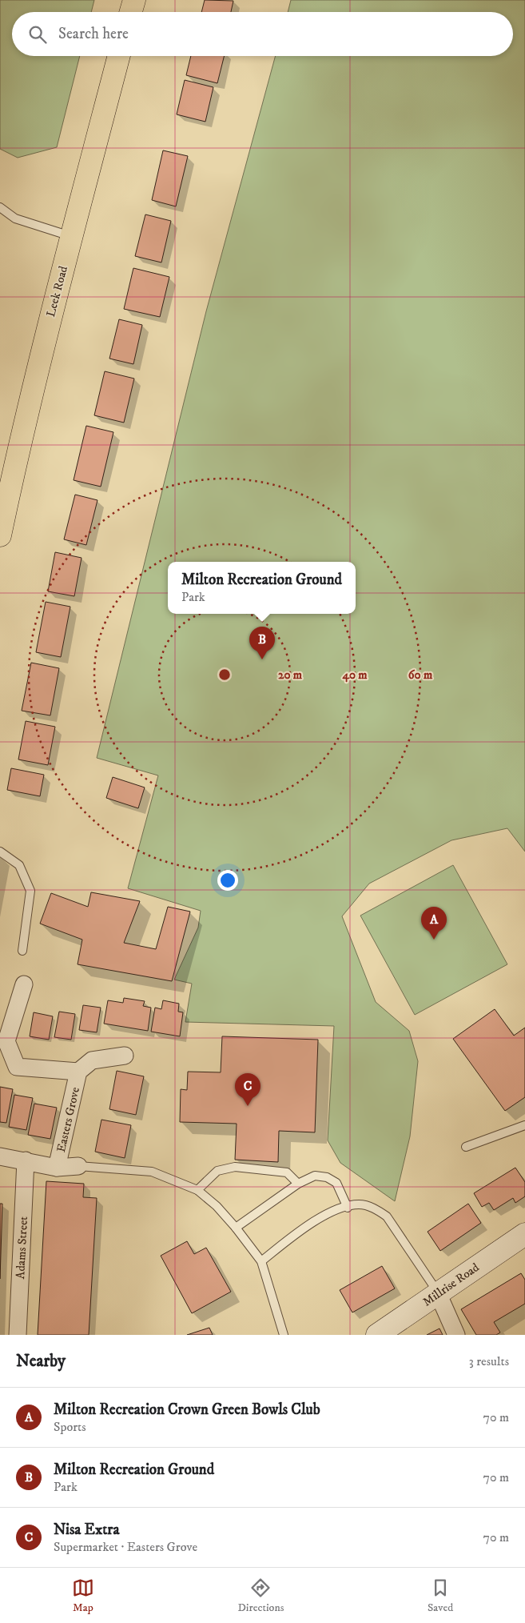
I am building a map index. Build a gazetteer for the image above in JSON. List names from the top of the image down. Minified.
{"streets":{"main road":["Leek Road"],"street":["Easters Grove","Adams Street","Millrise Road"]},"page":{"search":"Search here","popup":["Milton Recreation Ground","Park"],"pins":["B","A","C"],"heading":["Nearby","3 results"],"list":[{"mark":"A","name":"Milton Recreation Crown Green Bowls Club","note":"Sports","value":"70 m"},{"mark":"B","name":"Milton Recreation Ground","note":"Park","value":"70 m"},{"mark":"C","name":"Nisa Extra","note":"Supermarket · Easters Grove","value":"70 m"}],"nav":["Map","Directions","Saved"]},"rings":["20 m","40 m","60 m"]}
